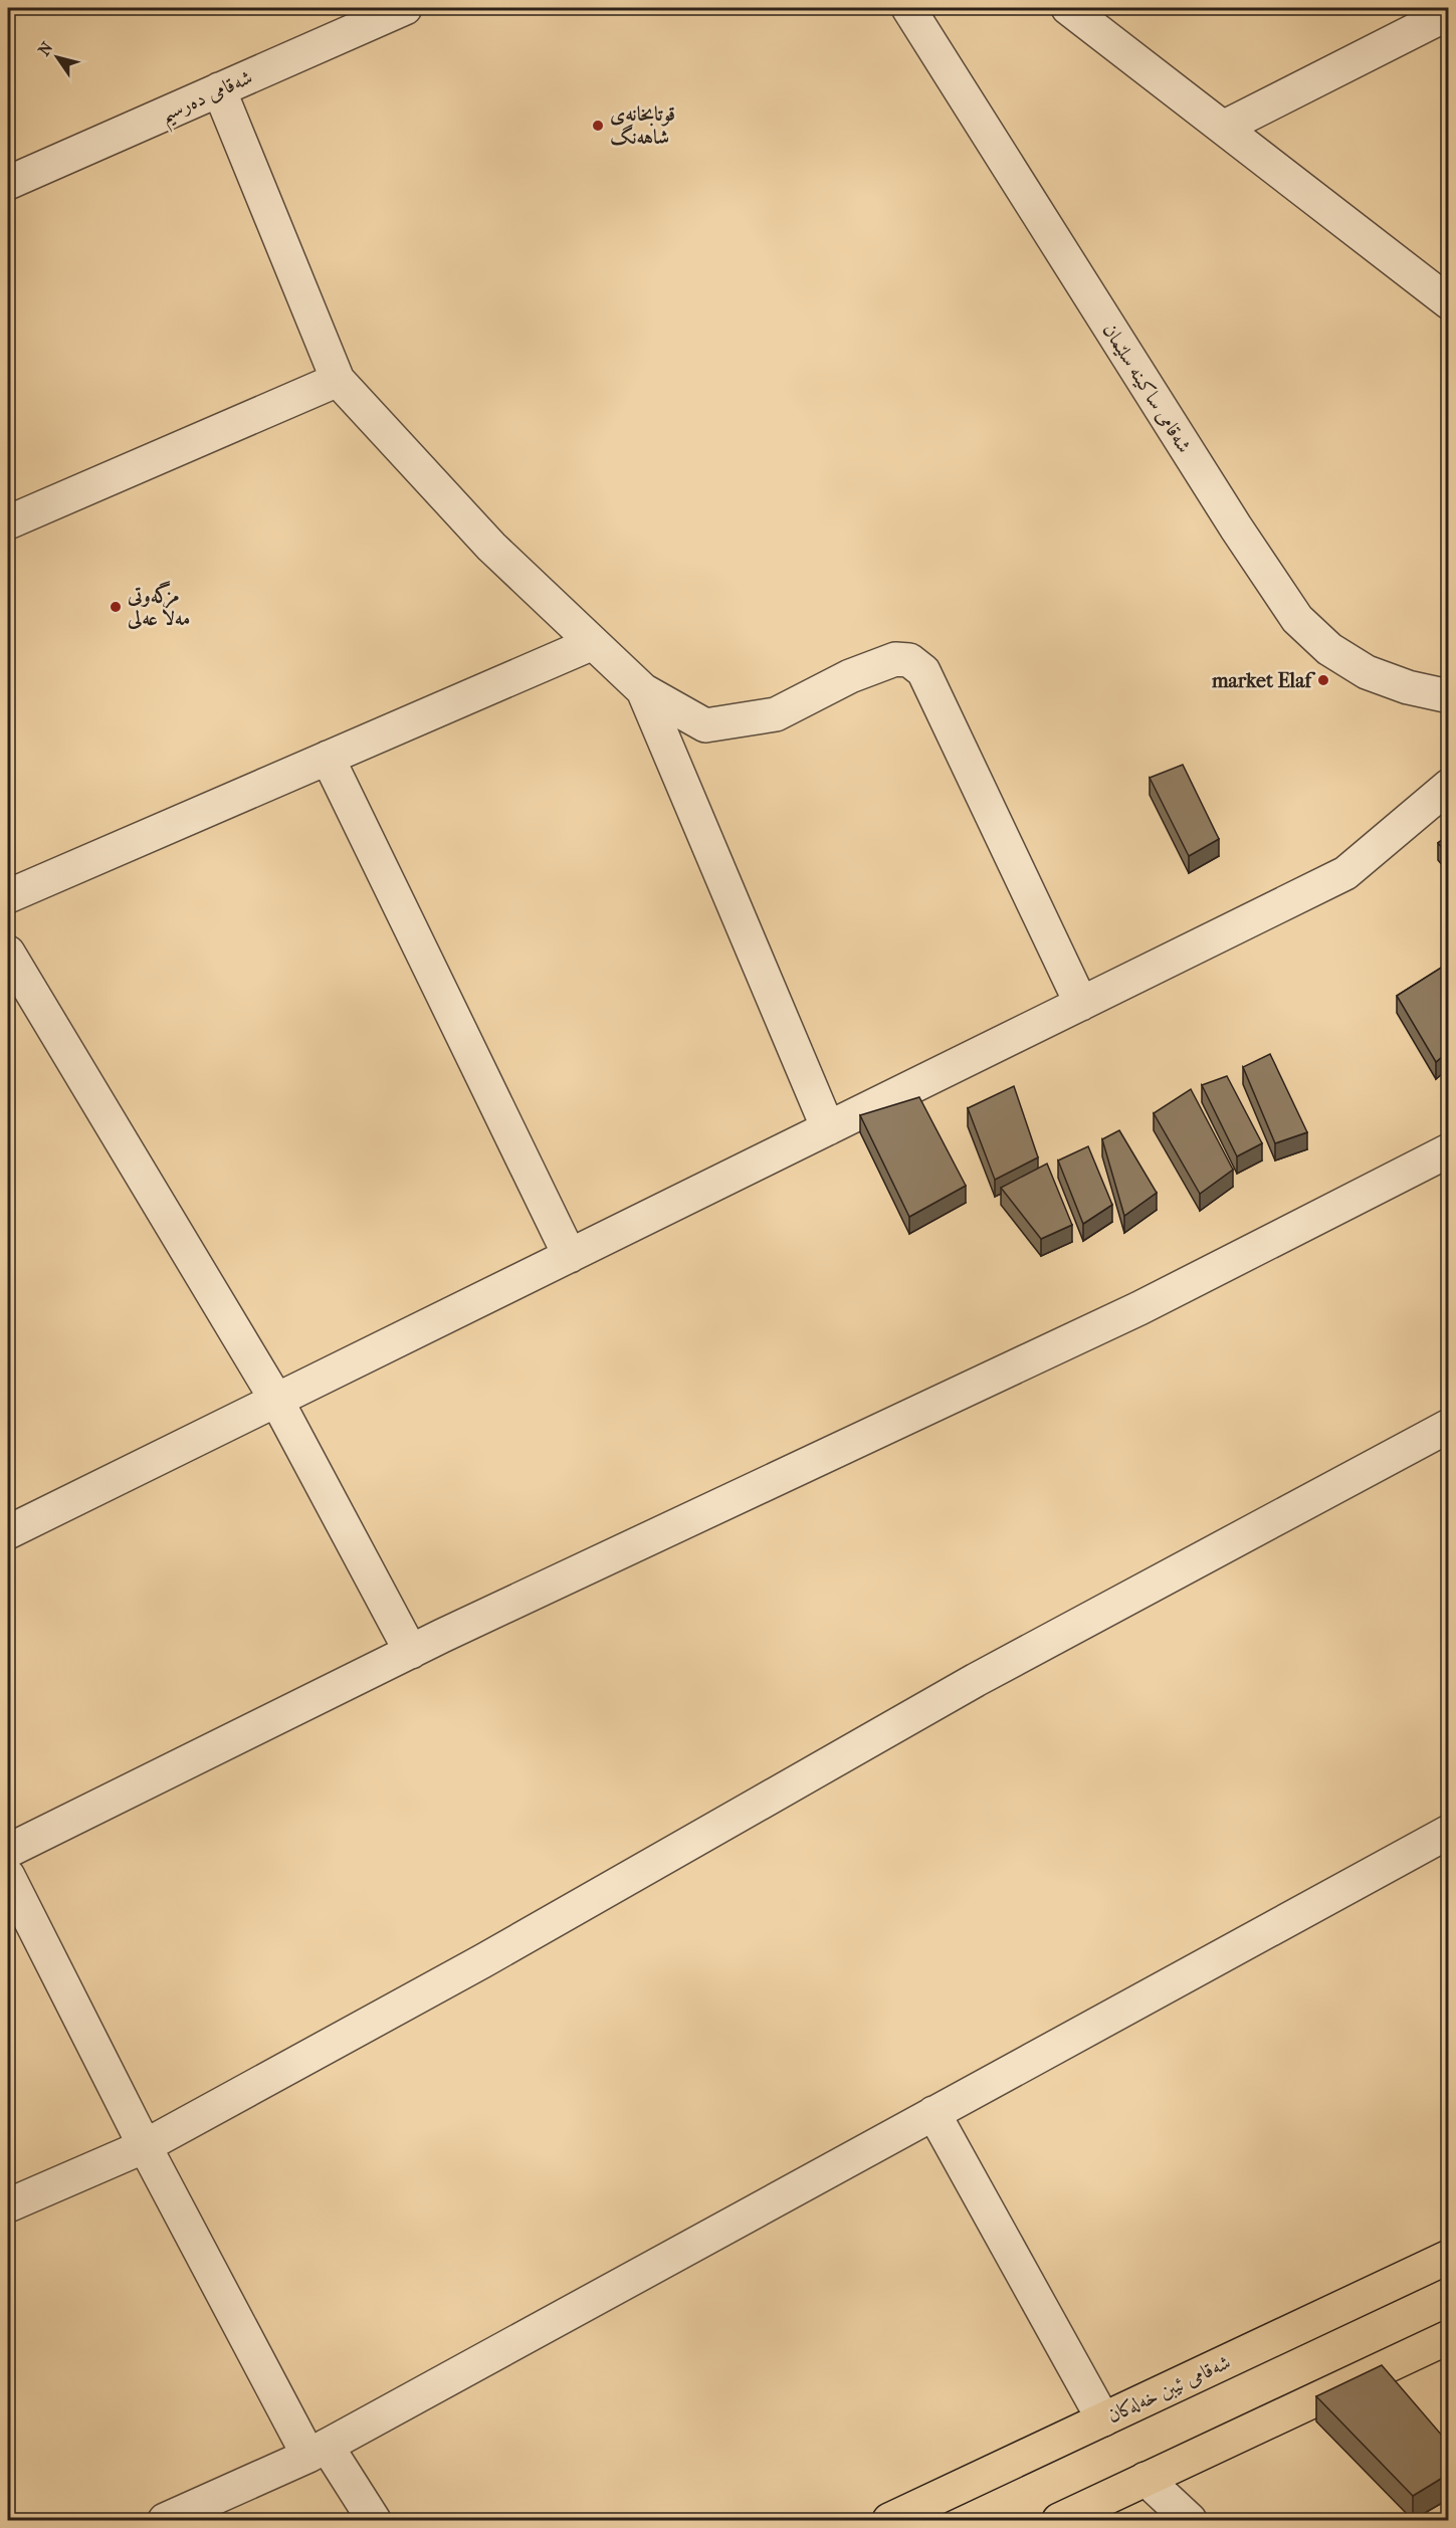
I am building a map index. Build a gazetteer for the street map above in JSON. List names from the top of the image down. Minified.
{"streets":{"main road":["شەقامی ئیبن خەلەکان"],"street":["شەقامی دەرسیم","شەقامی ساکینە سلێمان"]},"places":["قوتابخانەى شاهەنگ","مزگەوتی مەلا عەلی","market Elaf"],"north":"top left"}
